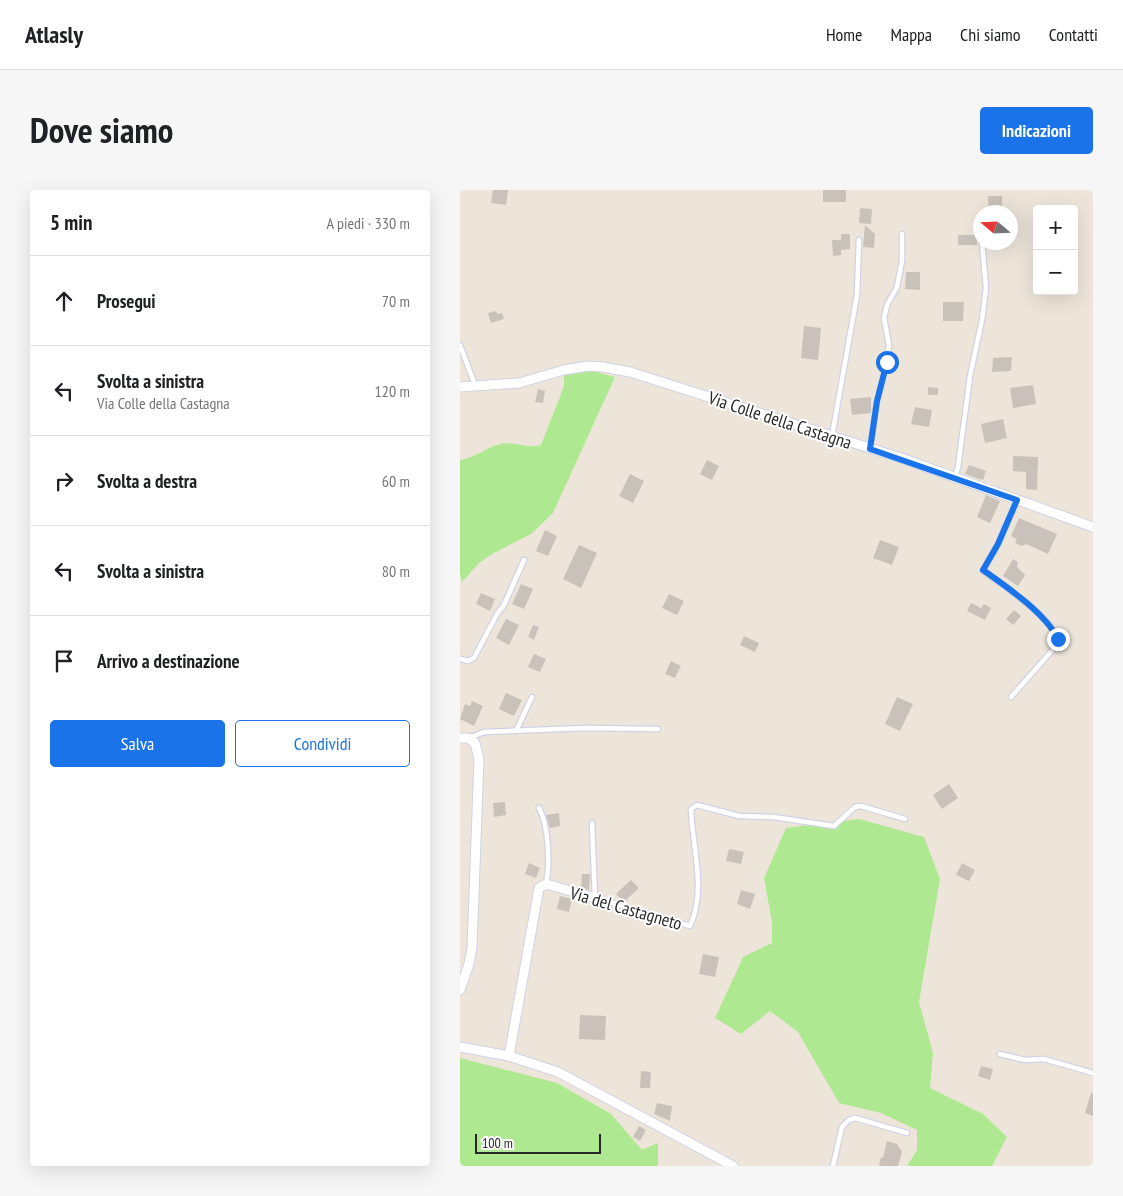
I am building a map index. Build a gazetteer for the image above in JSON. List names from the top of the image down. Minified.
{"streets":{"street":["Via Colle della Castagna","Via del Castagneto"]},"scale_bar":"100 m","north":"left","page":{"header":"Atlasly","nav":["Home","Mappa","Chi siamo","Contatti"],"title":"Dove siamo","buttons":["Indicazioni",["Salva","Condividi"]],"heading":["5 min","A piedi · 330 m"],"map_buttons":["+","−"],"list":[["Prosegui","70 m"],["Svolta a sinistra","Via Colle della Castagna","120 m"],["Svolta a destra","60 m"],["Svolta a sinistra","80 m"],"Arrivo a destinazione"],"scale":"100 m"}}
